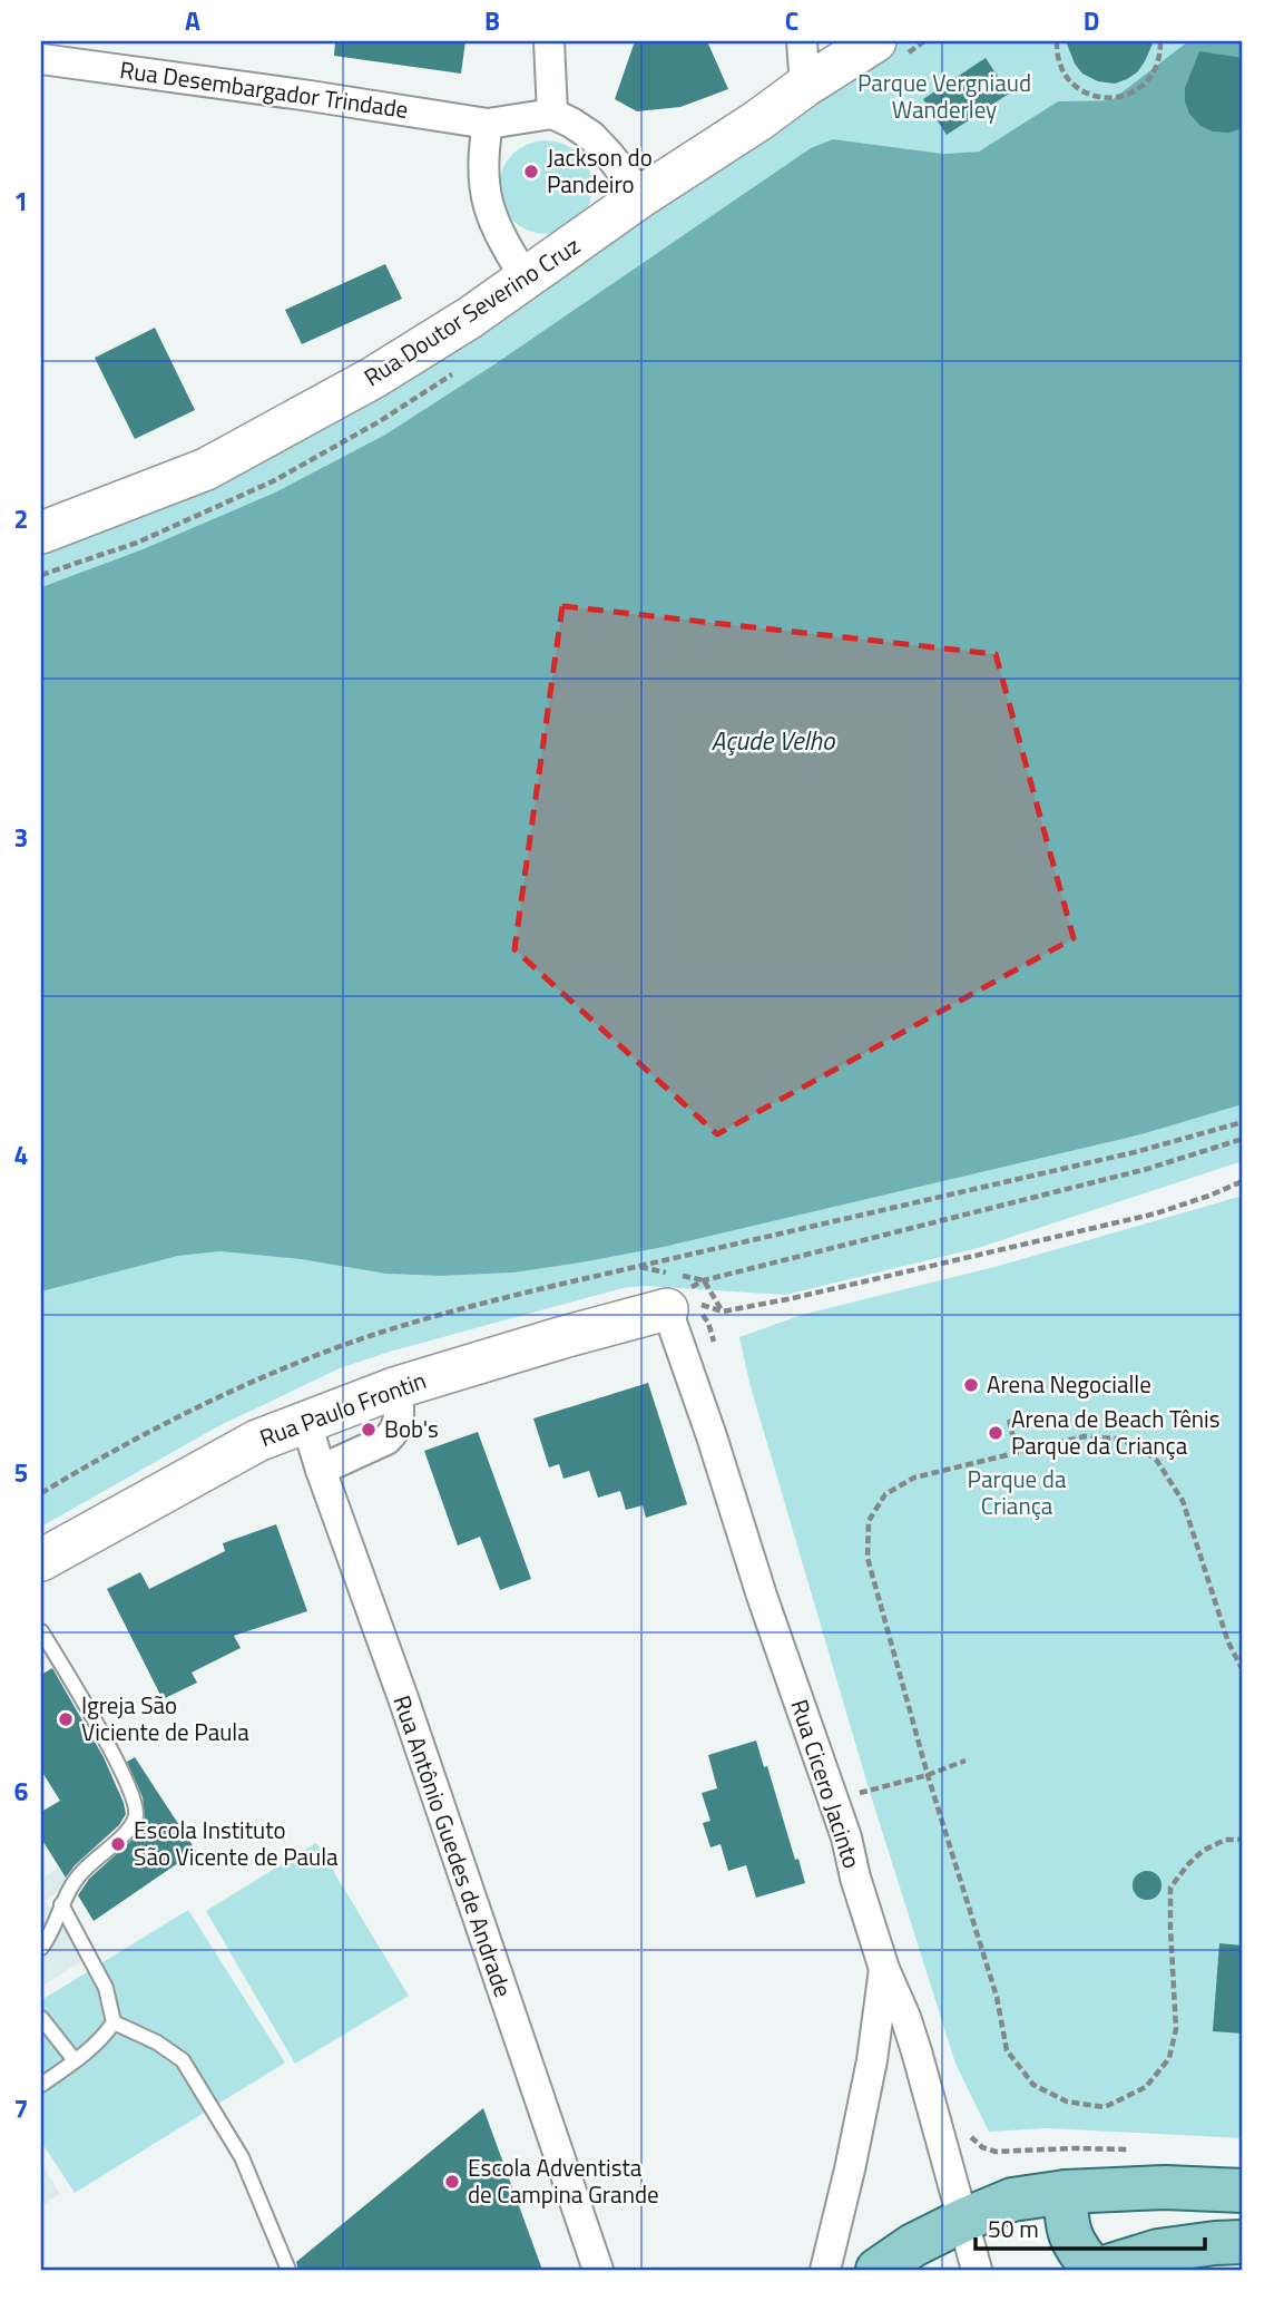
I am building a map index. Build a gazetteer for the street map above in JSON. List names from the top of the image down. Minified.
{"streets":{"main road":["Rua Doutor Severino Cruz","Rua Paulo Frontin"],"street":["Rua Desembargador Trindade","Rua Cicero Jacinto","Rua Antônio Guedes de Andrade"]},"crossings":[["Rua Paulo Frontin","Rua Cicero Jacinto"],["Rua Paulo Frontin","Rua Antônio Guedes de Andrade"]],"water":["Açude Velho"],"parks":["Parque Vergniaud Wanderley","Parque da Criança"],"places":["Jackson do Pandeiro","Arena Negocialle","Bob's","Arena de Beach Tênis Parque da Criança","Igreja São Viciente de Paula","Escola Instituto São Vicente de Paula","Escola Adventista de Campina Grande"],"scale_bar":"50 m","grid":{"columns":["A","B","C","D"],"rows":["1","2","3","4","5","6","7"]}}
